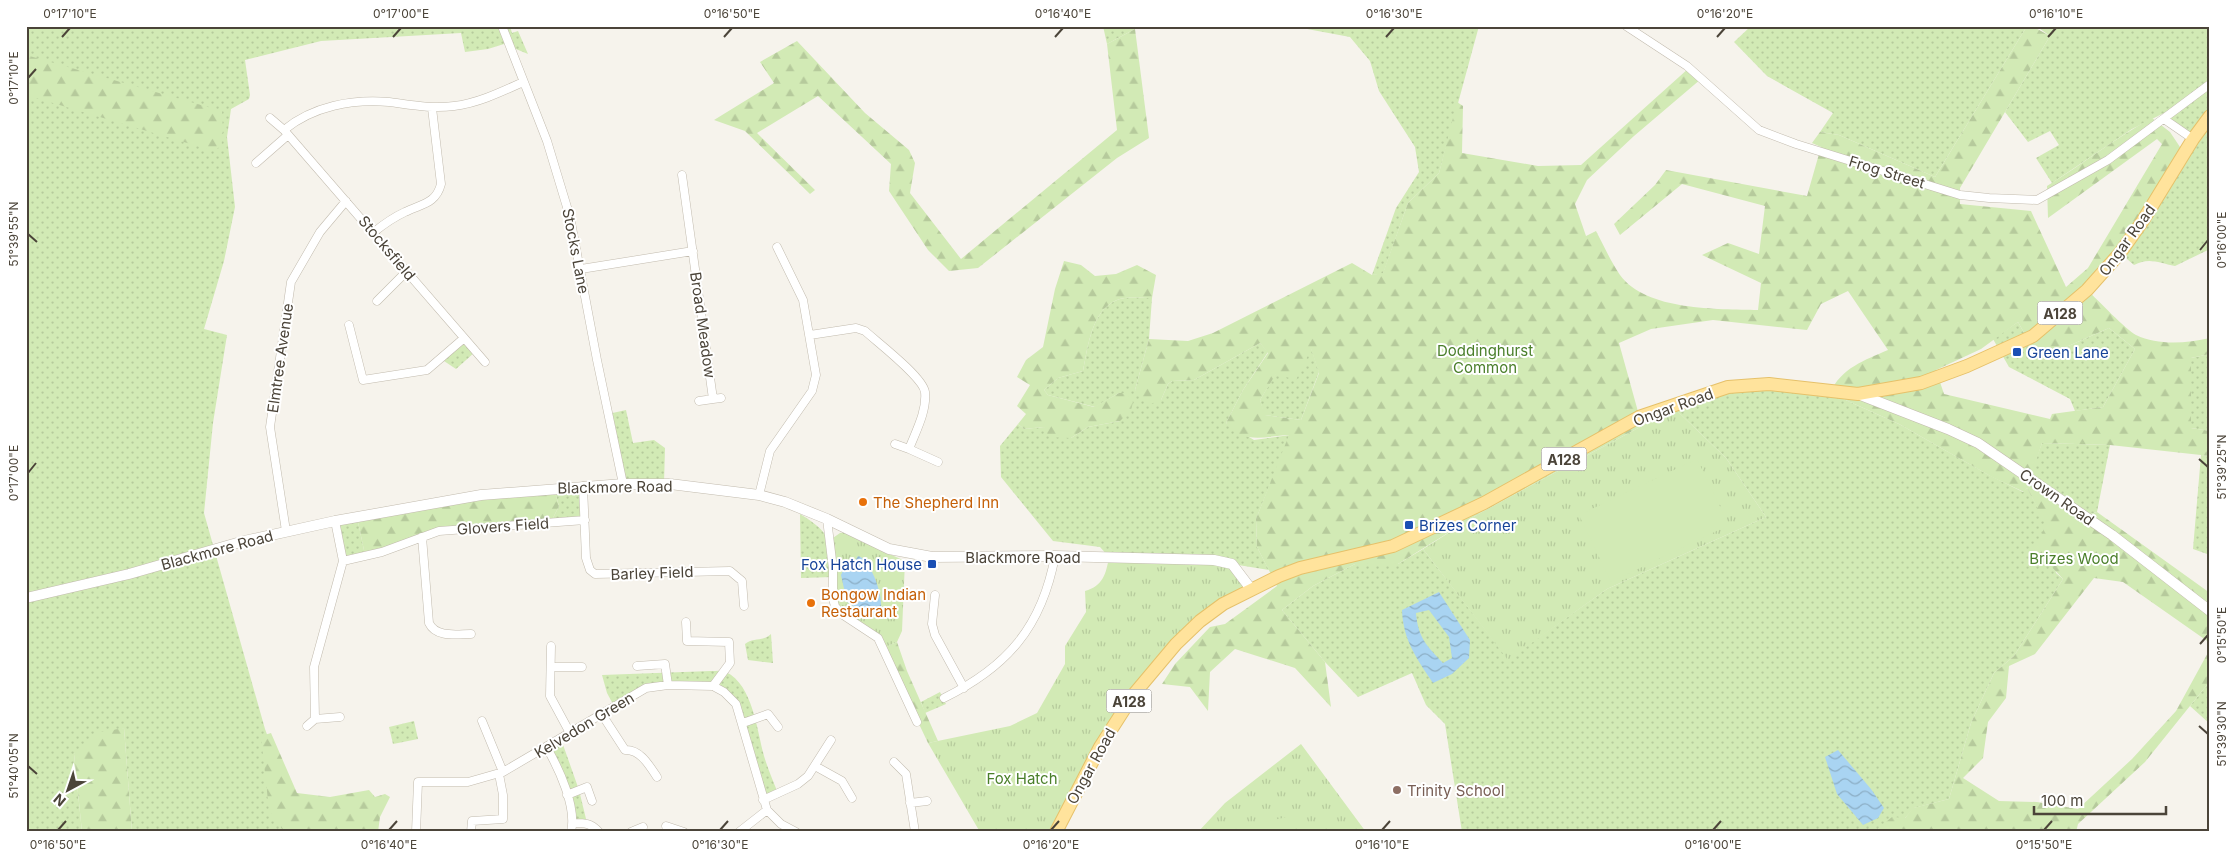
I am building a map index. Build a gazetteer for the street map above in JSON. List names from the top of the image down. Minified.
{"streets":{"main road":["Ongar Road","A128"],"street":["Frog Street","Stocksfield","Stocks Lane","Broad Meadow","Elmtree Avenue","Blackmore Road","Crown Road","Glovers Field","Barley Field","Kelvedon Green"]},"crossings":[["Ongar Road","Blackmore Road"],["Ongar Road","Crown Road"],["Stocksfield","Elmtree Avenue"],["Stocks Lane","Broad Meadow"],["Stocks Lane","Blackmore Road"],["Elmtree Avenue","Blackmore Road"],["Blackmore Road","Barley Field"],["Glovers Field","Barley Field"]],"parks":["Doddinghurst Common","Brizes Wood","Fox Hatch"],"places":{"transit":["Green Lane","Brizes Corner","Fox Hatch House"],"other":["The Shepherd Inn","Bongow Indian Restaurant","Trinity School"]},"scale_bar":"100 m","north":"bottom left","coordinates":["0°17'10\"E","0°17'00\"E","0°16'50\"E","0°16'40\"E","0°16'30\"E","0°16'20\"E","0°16'10\"E","51°39'55\"N","0°16'00\"E","51°39'25\"N","0°15'50\"E","51°39'30\"N","51°40'05\"N"]}
